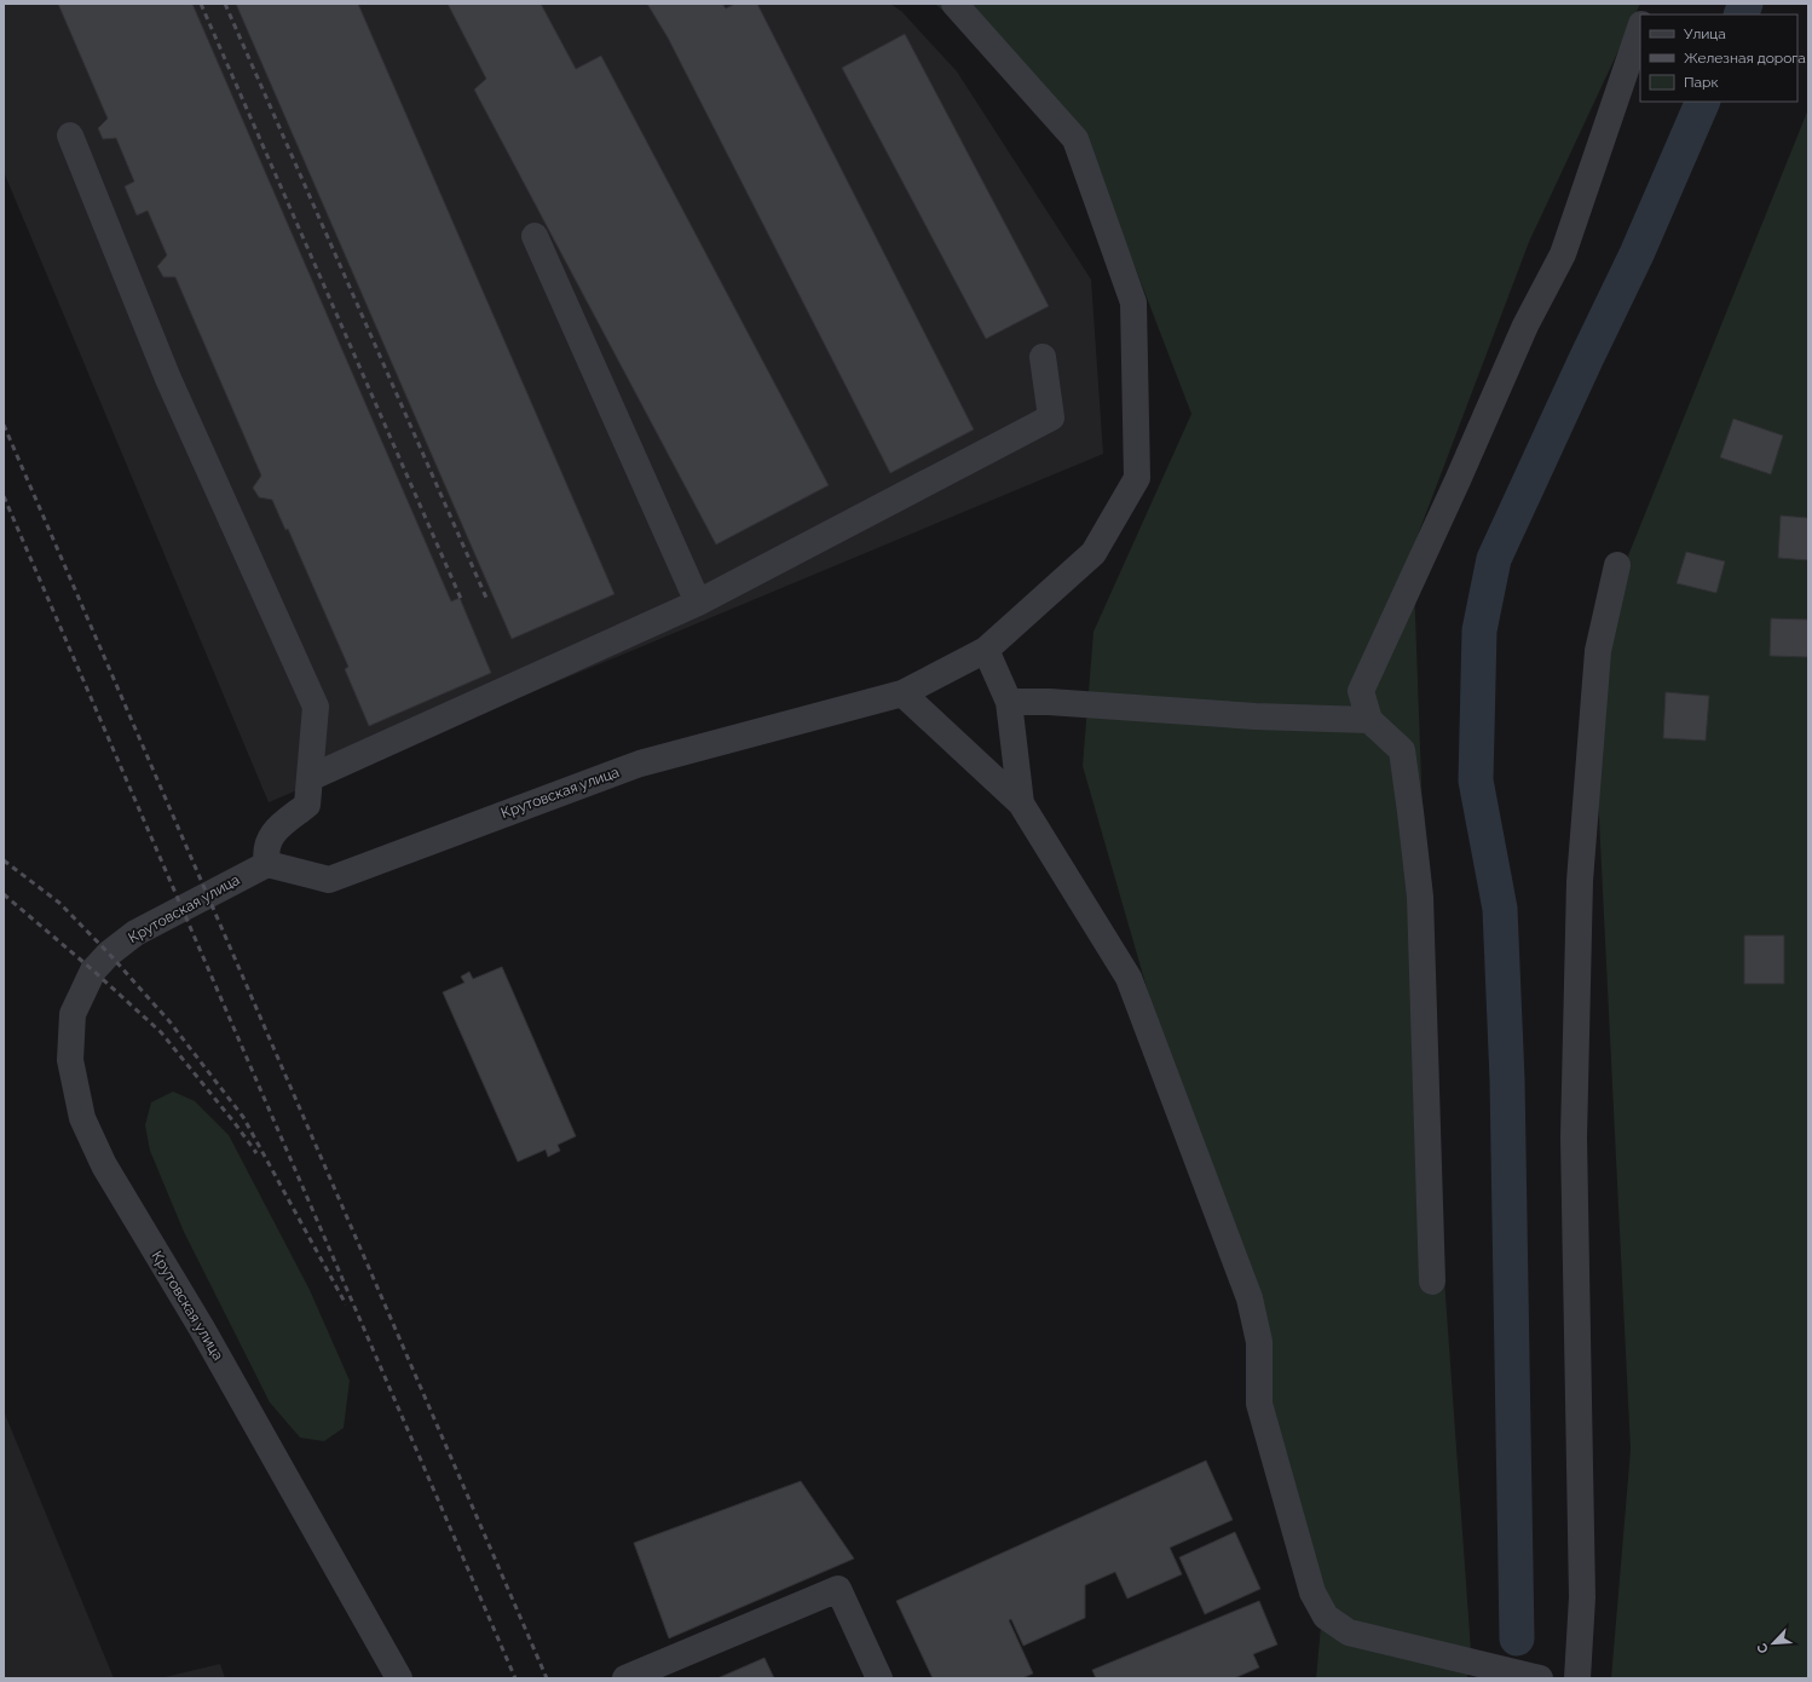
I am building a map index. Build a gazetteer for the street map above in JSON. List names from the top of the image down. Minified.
{"streets":{"street":["Крутовская улица"]},"legend":["Улица","Железная дорога","Парк"],"north":"bottom left"}
